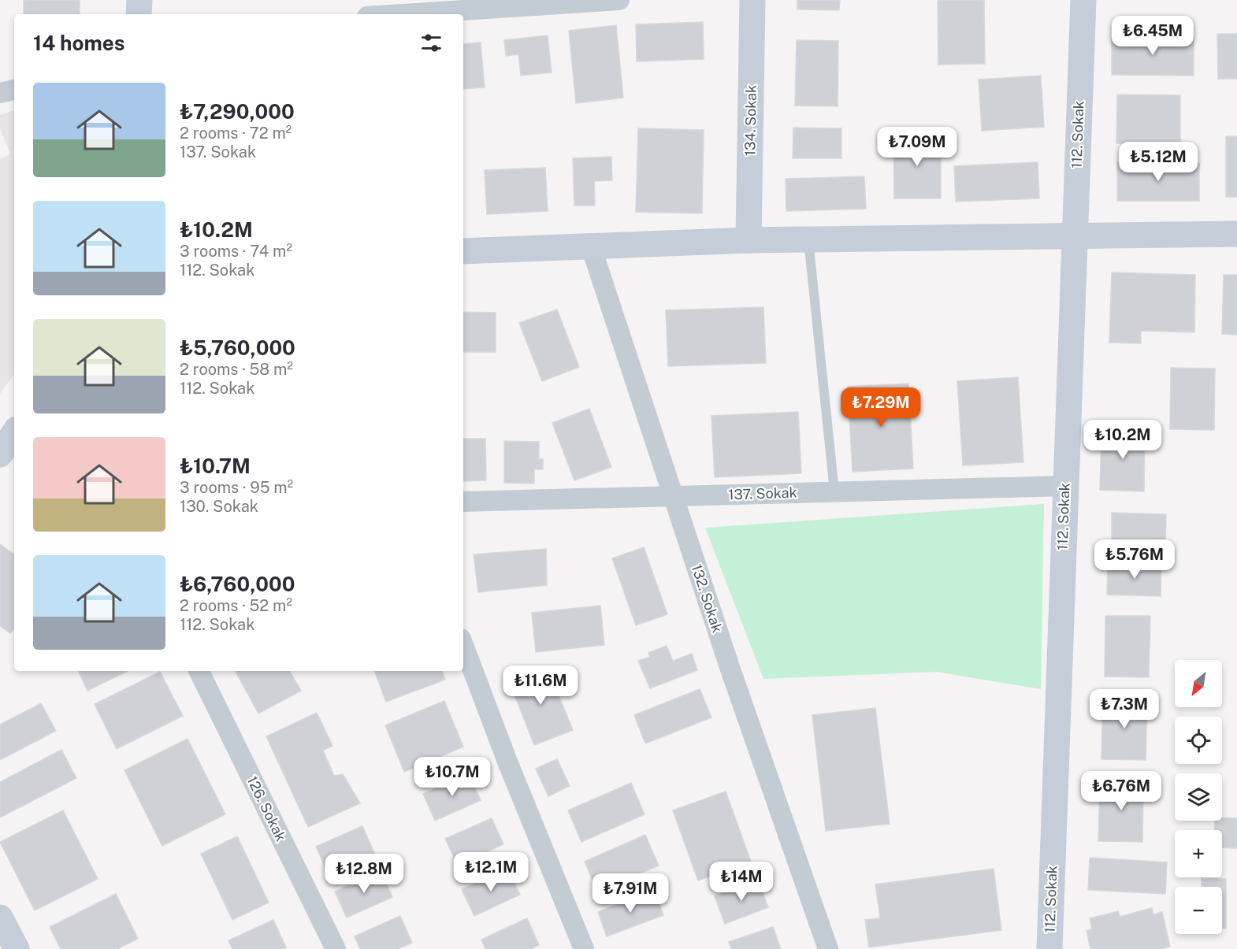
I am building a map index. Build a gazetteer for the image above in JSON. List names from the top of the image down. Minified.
{"streets":{"street":["134. Sokak","112. Sokak","137. Sokak","132. Sokak","126. Sokak"]},"crossings":[["112. Sokak","137. Sokak"],["137. Sokak","132. Sokak"]],"north":"bottom left","page":{"heading":"14 homes","price":["₺6.45M","₺7.09M","₺5.12M","₺7.29M","₺10.2M","₺5.76M","₺11.6M","₺7.3M","₺10.7M","₺6.76M","₺12.1M","₺12.8M","₺14M","₺7.91M"],"list":[{"name":"₺7,290,000","note":"2 rooms · 72 m² · 137. Sokak"},{"name":"₺10.2M","note":"3 rooms · 74 m² · 112. Sokak"},{"name":"₺5,760,000","note":"2 rooms · 58 m² · 112. Sokak"},{"name":"₺10.7M","note":"3 rooms · 95 m² · 130. Sokak"},{"name":"₺6,760,000","note":"2 rooms · 52 m² · 112. Sokak"}],"map_buttons":["+","−"]}}
